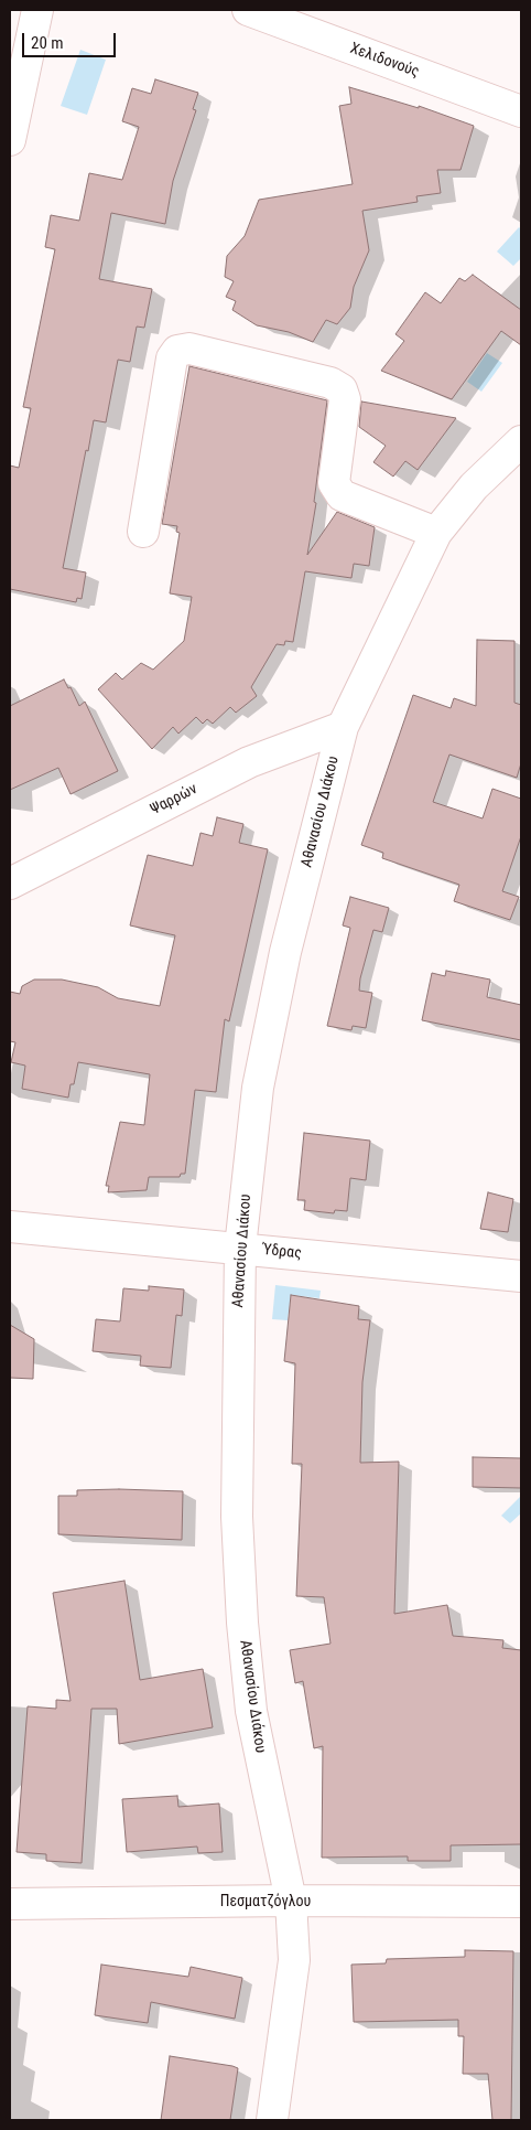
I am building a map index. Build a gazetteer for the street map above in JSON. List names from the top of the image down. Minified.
{"streets":{"street":["Χελιδονούς","Ψαρρών","Αθανασίου Διάκου","Ύδρας","Πεσματζόγλου"]},"crossings":[["Ψαρρών","Αθανασίου Διάκου"],["Αθανασίου Διάκου","Ύδρας"],["Αθανασίου Διάκου","Πεσματζόγλου"]],"scale_bar":"20 m"}
